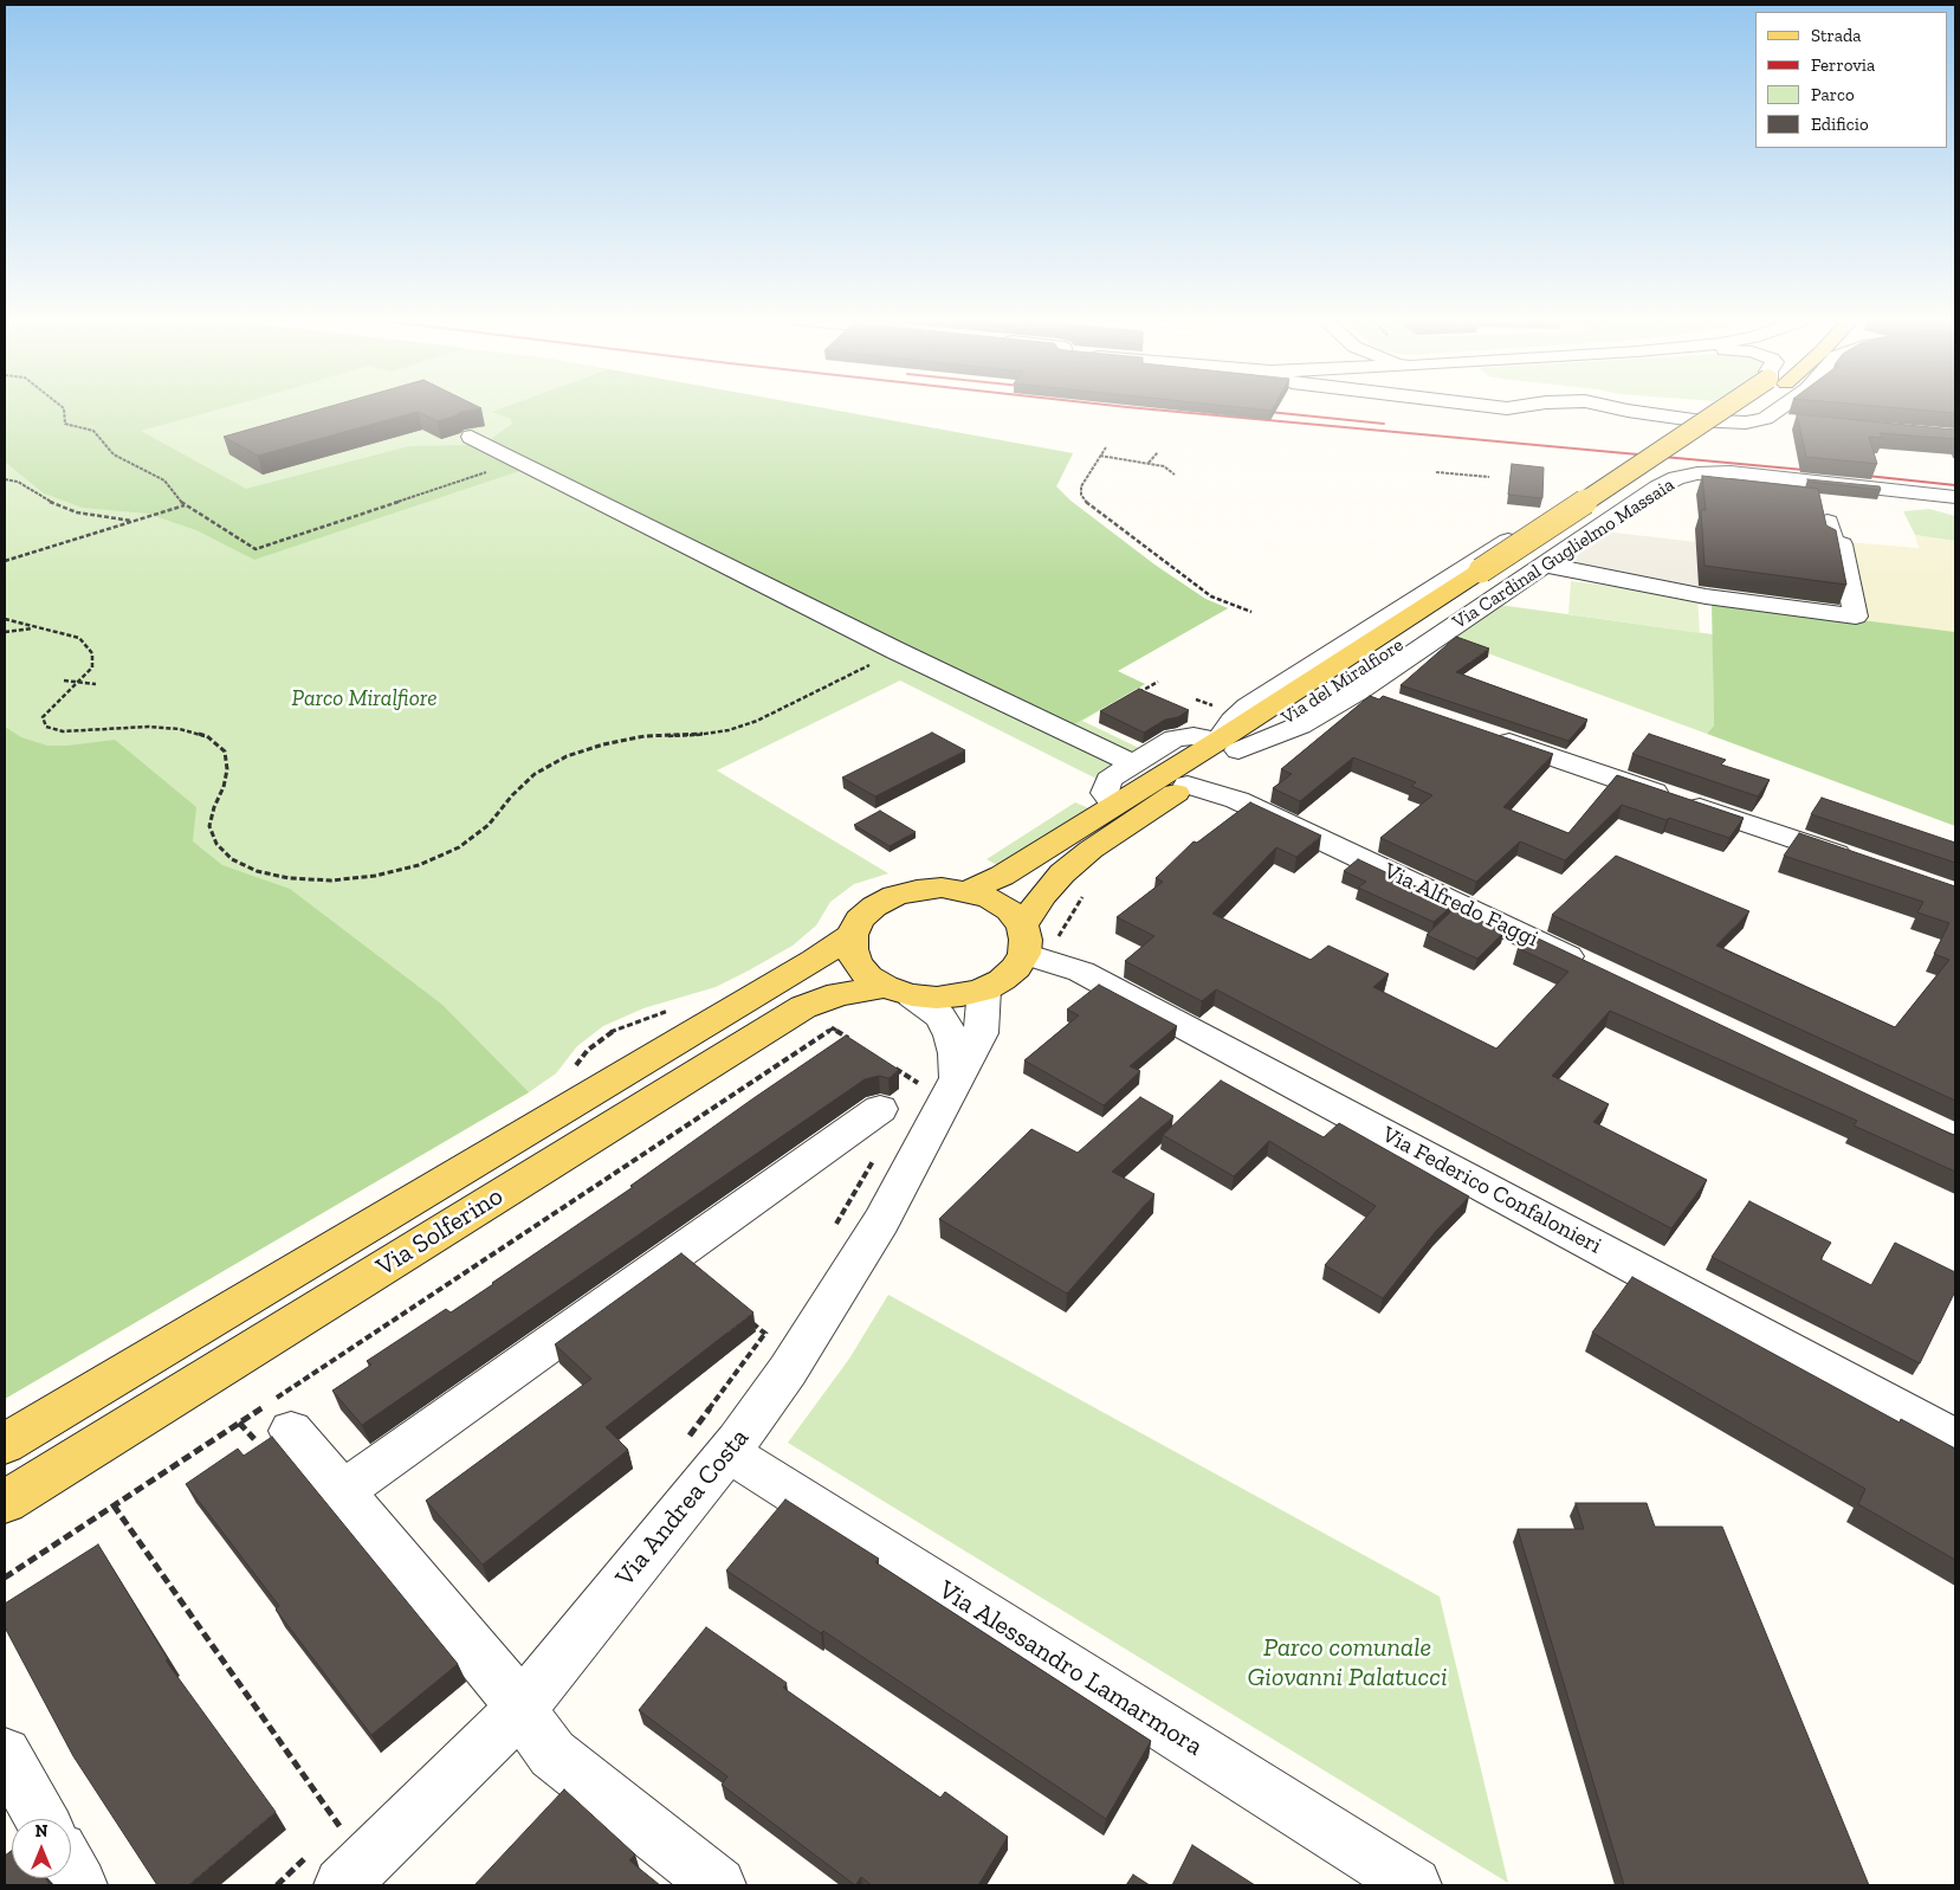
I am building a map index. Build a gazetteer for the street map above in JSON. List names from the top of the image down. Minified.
{"streets":{"main road":["Via del Miralfiore","Via Solferino"],"street":["Via Cardinal Guglielmo Massaia","Via Alfredo Faggi","Via Federico Confalonieri","Via Andrea Costa","Via Alessandro Lamarmora"]},"crossings":[["Via Cardinal Guglielmo Massaia","Via del Miralfiore"],["Via del Miralfiore","Via Alfredo Faggi"],["Via del Miralfiore","Via Federico Confalonieri"],["Via del Miralfiore","Via Solferino"],["Via del Miralfiore","Via Andrea Costa"],["Via Federico Confalonieri","Via Solferino"],["Via Federico Confalonieri","Via Andrea Costa"],["Via Solferino","Via Andrea Costa"],["Via Andrea Costa","Via Alessandro Lamarmora"]],"parks":["Parco Miralfiore","Parco comunale Giovanni Palatucci"],"legend":["Strada","Ferrovia","Parco","Edificio"],"north":"top"}
